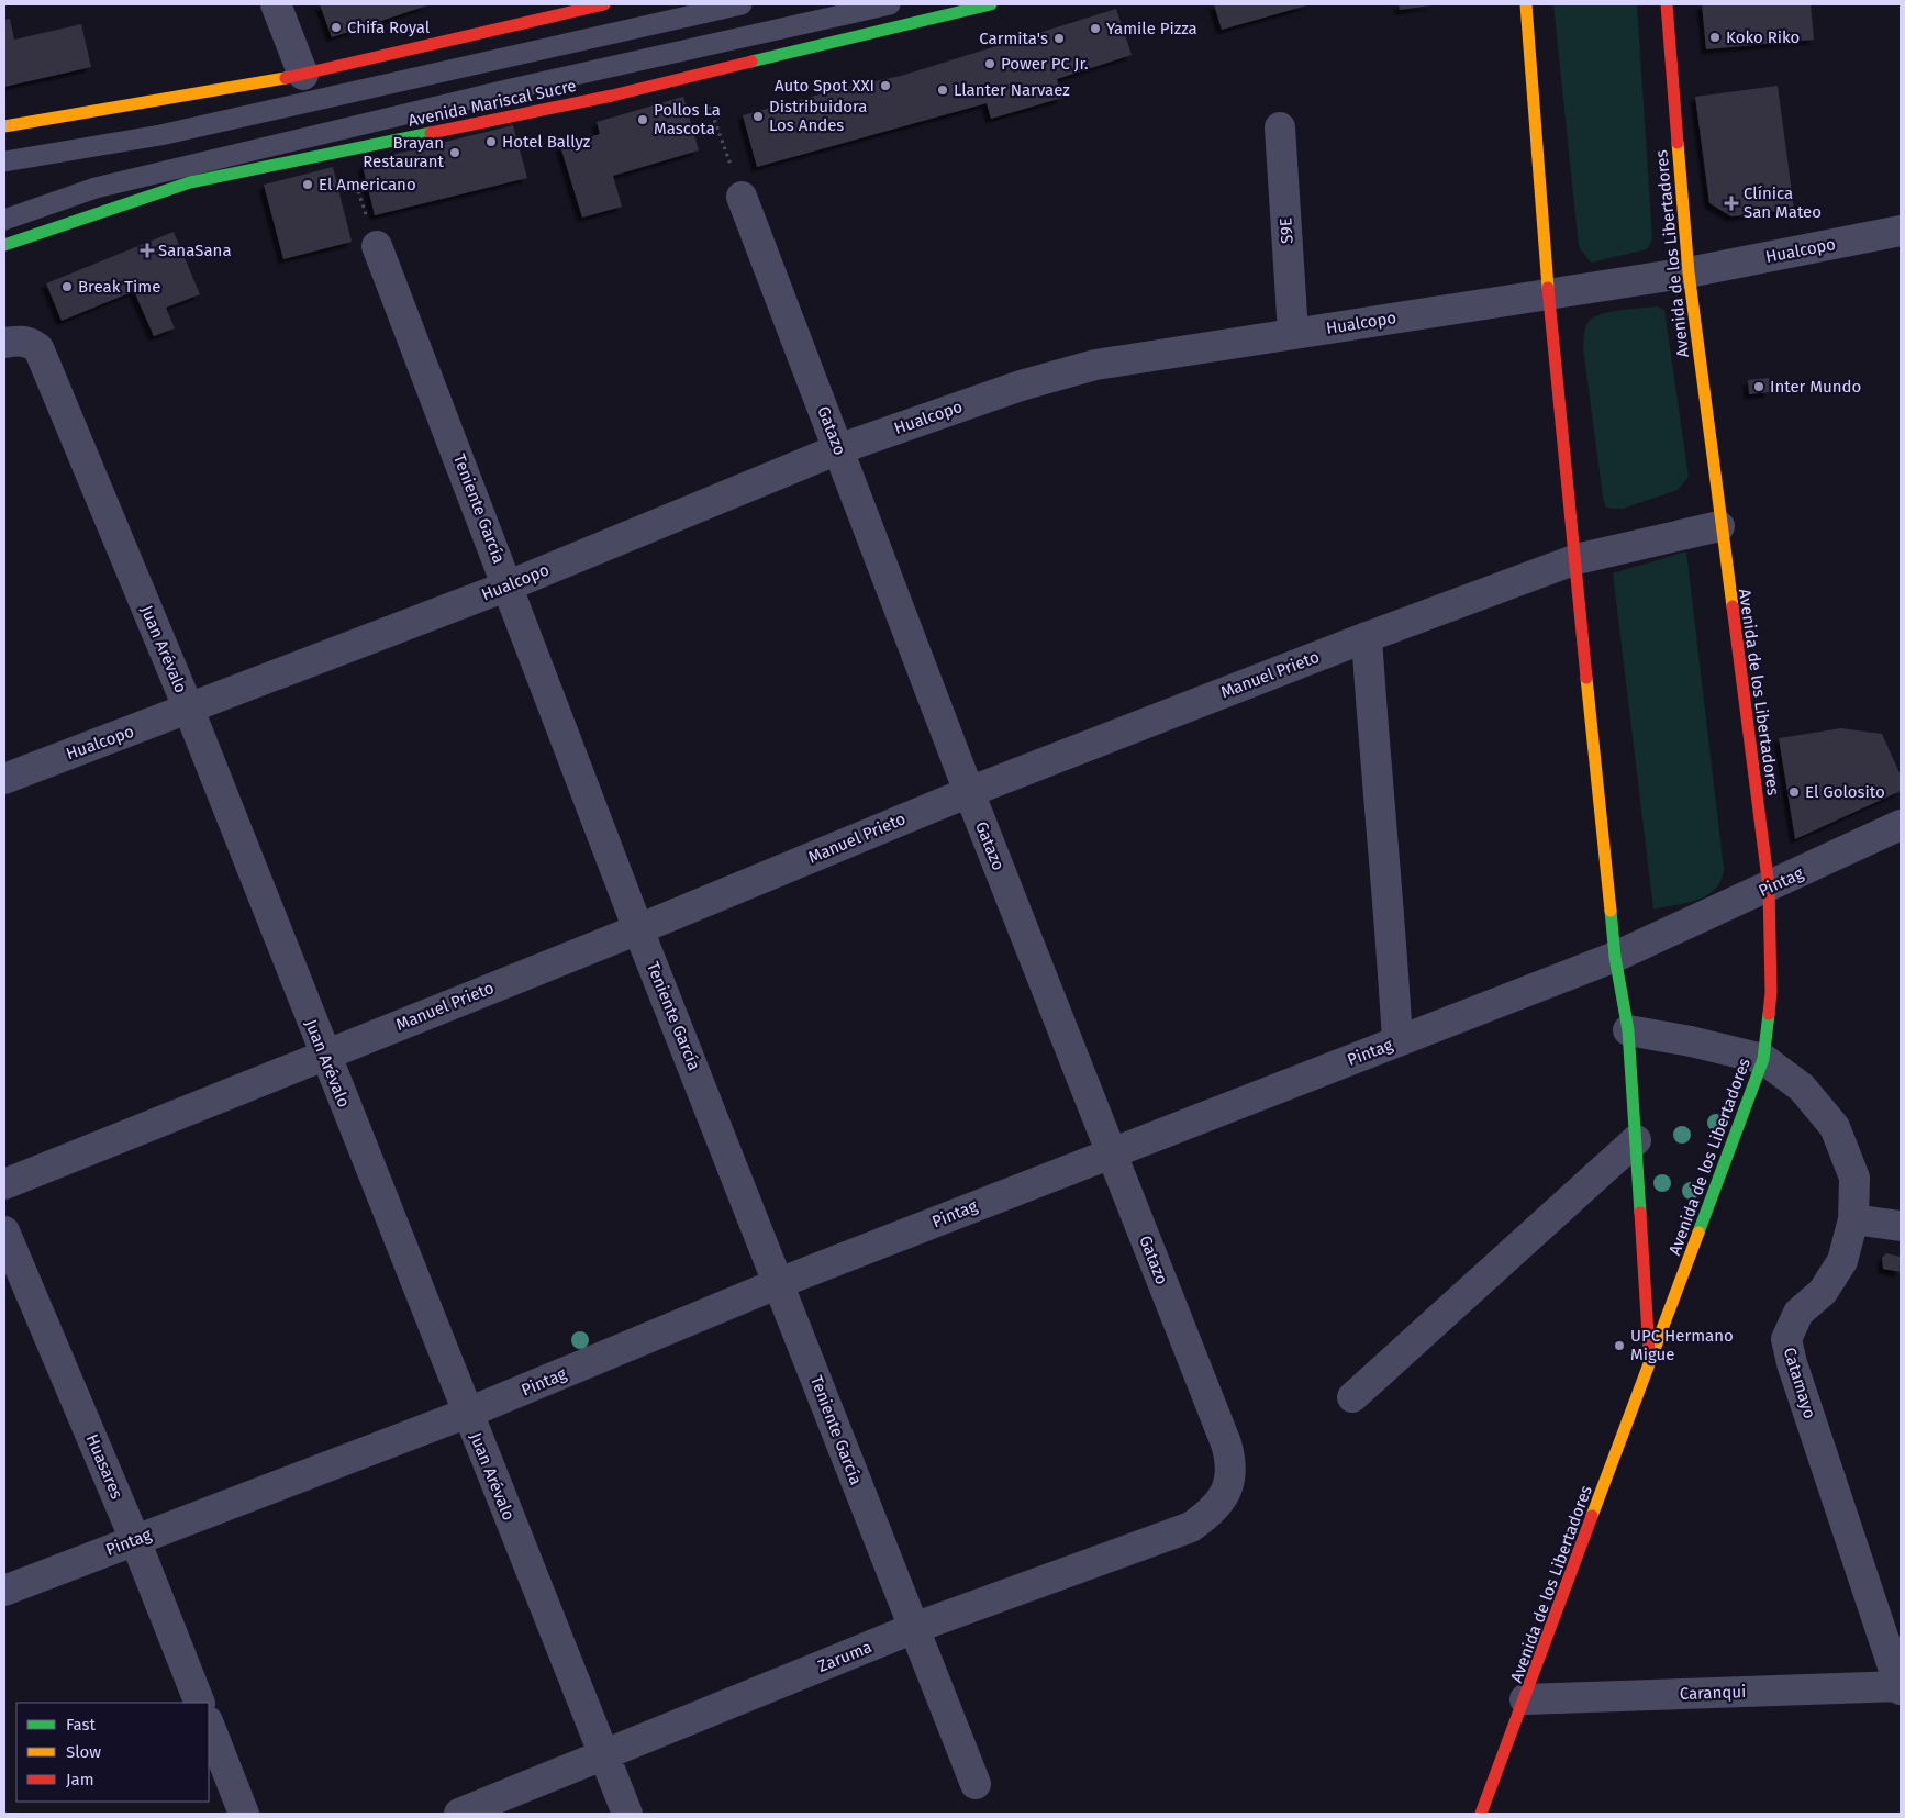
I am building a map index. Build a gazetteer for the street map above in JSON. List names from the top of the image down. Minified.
{"streets":{"street":["Avenida Mariscal Sucre","S9E","Hualcopo","Avenida de los Libertadores","Gatazo","Teniente García","Juan Arévalo","Manuel Prieto","Pintag","Catamayo","Huasares","Zaruma","Caranqui"]},"crossings":[["S9E","Hualcopo"],["Hualcopo","Avenida de los Libertadores"],["Hualcopo","Gatazo"],["Hualcopo","Teniente García"],["Hualcopo","Juan Arévalo"],["Avenida de los Libertadores","Manuel Prieto"],["Avenida de los Libertadores","Pintag"],["Avenida de los Libertadores","Catamayo"],["Avenida de los Libertadores","Caranqui"],["Gatazo","Manuel Prieto"],["Gatazo","Pintag"],["Gatazo","Zaruma"],["Teniente García","Manuel Prieto"],["Teniente García","Pintag"],["Teniente García","Zaruma"],["Juan Arévalo","Manuel Prieto"],["Juan Arévalo","Pintag"],["Juan Arévalo","Zaruma"],["Pintag","Huasares"],["Catamayo","Caranqui"]],"places":{"other":["Chifa Royal","Yamile Pizza","Koko Riko","Carmita's","Power PC Jr.","Auto Spot XXI","Llanter Narvaez","Distribuidora Los Andes","Pollos La Mascota","Hotel Ballyz","Brayan Restaurant","El Americano","Break Time","Inter Mundo","El Golosito","UPC Hermano Migue"],"health":["Clínica San Mateo","SanaSana"]},"legend":["Fast","Slow","Jam"]}
